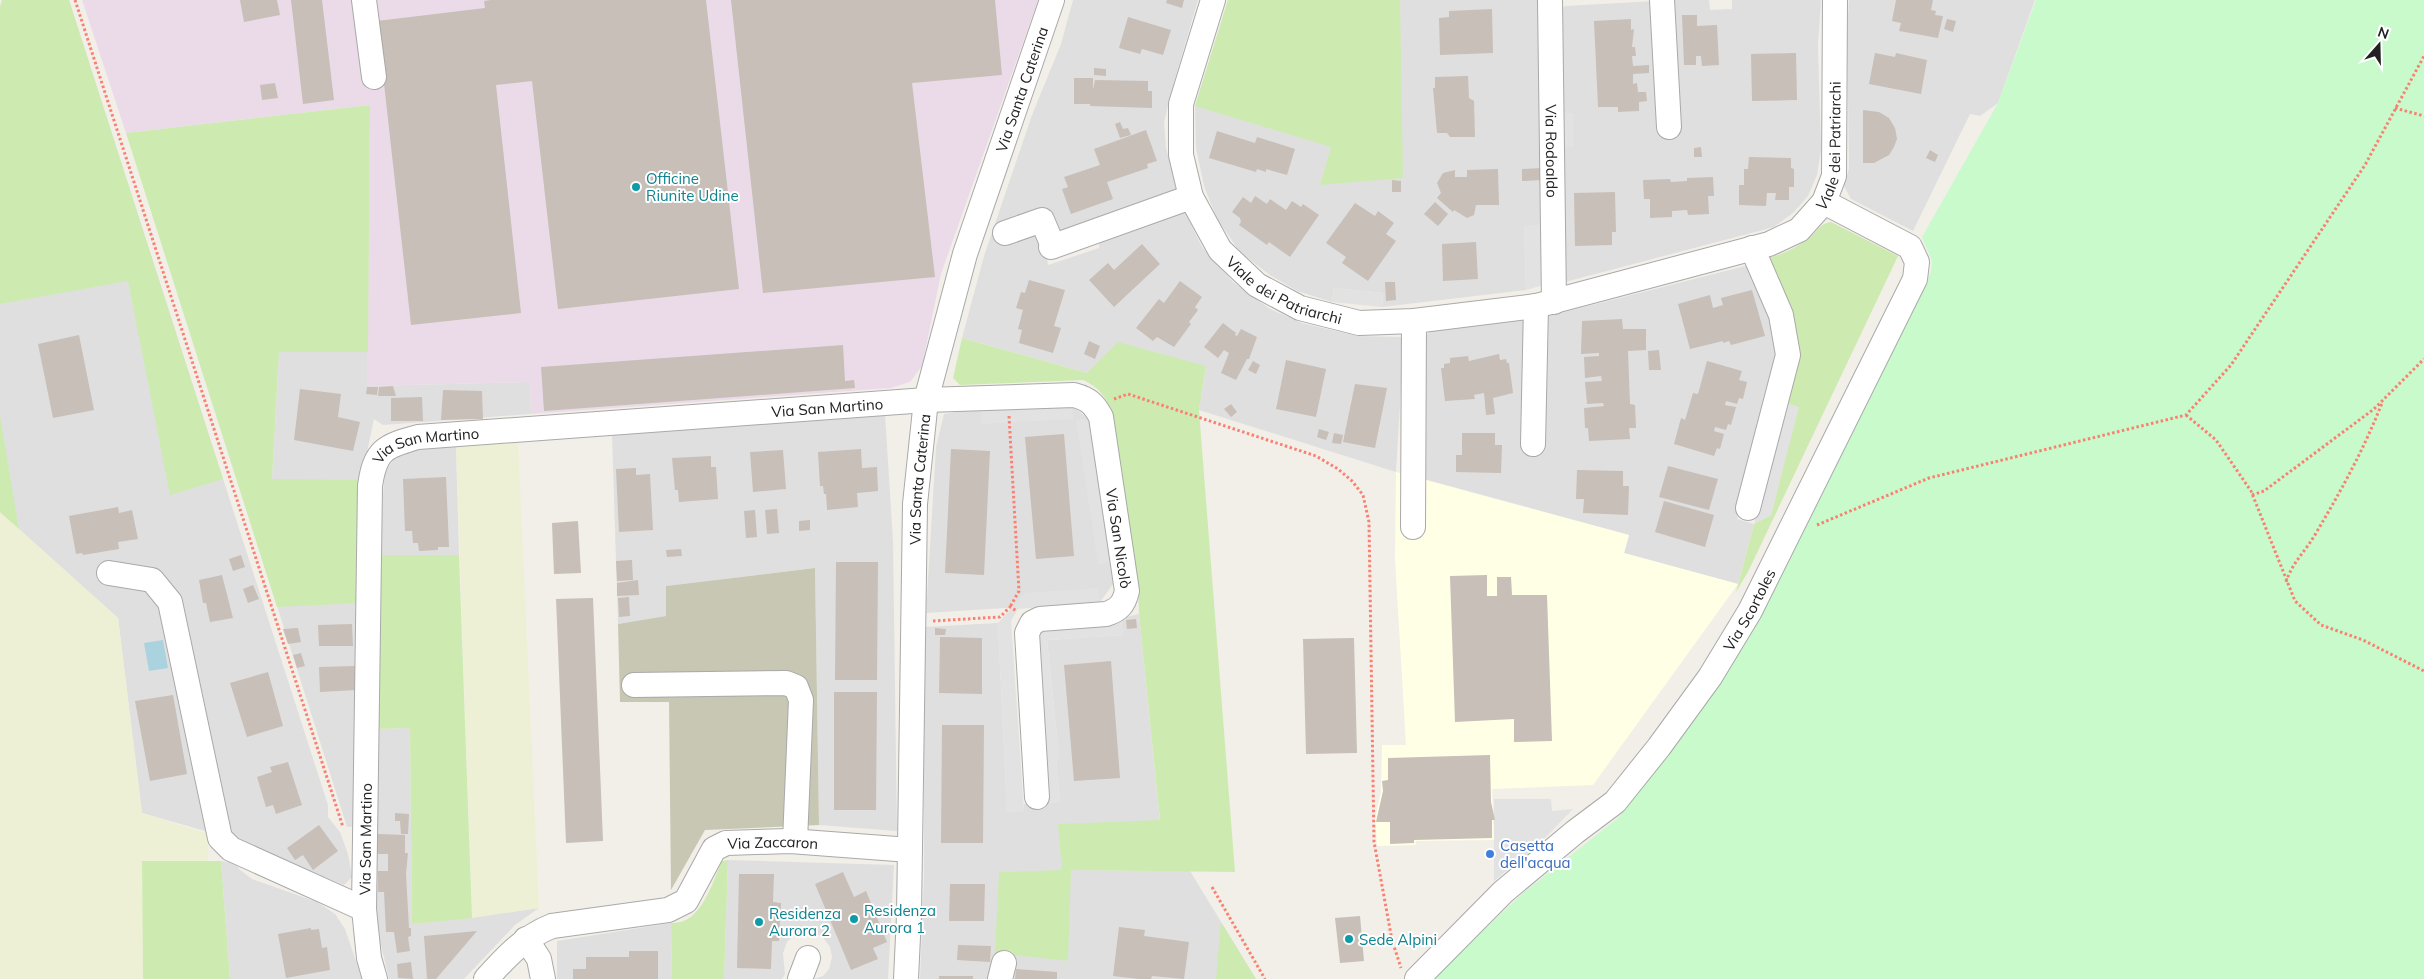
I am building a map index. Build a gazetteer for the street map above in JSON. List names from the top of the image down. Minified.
{"streets":{"street":["Via Santa Caterina","Viale dei Patriarchi","Via Rodoaldo","Via San Martino","Via San Nicolò","Via Scortoles","Via Zaccaron"]},"crossings":[["Via Santa Caterina","Via San Martino"],["Via Santa Caterina","Via Zaccaron"],["Viale dei Patriarchi","Via Rodoaldo"],["Viale dei Patriarchi","Via Scortoles"]],"places":["Officine Riunite Udine","Casetta dell'acqua","Residenza Aurora 1","Residenza Aurora 2","Sede Alpini"],"north":"top"}
